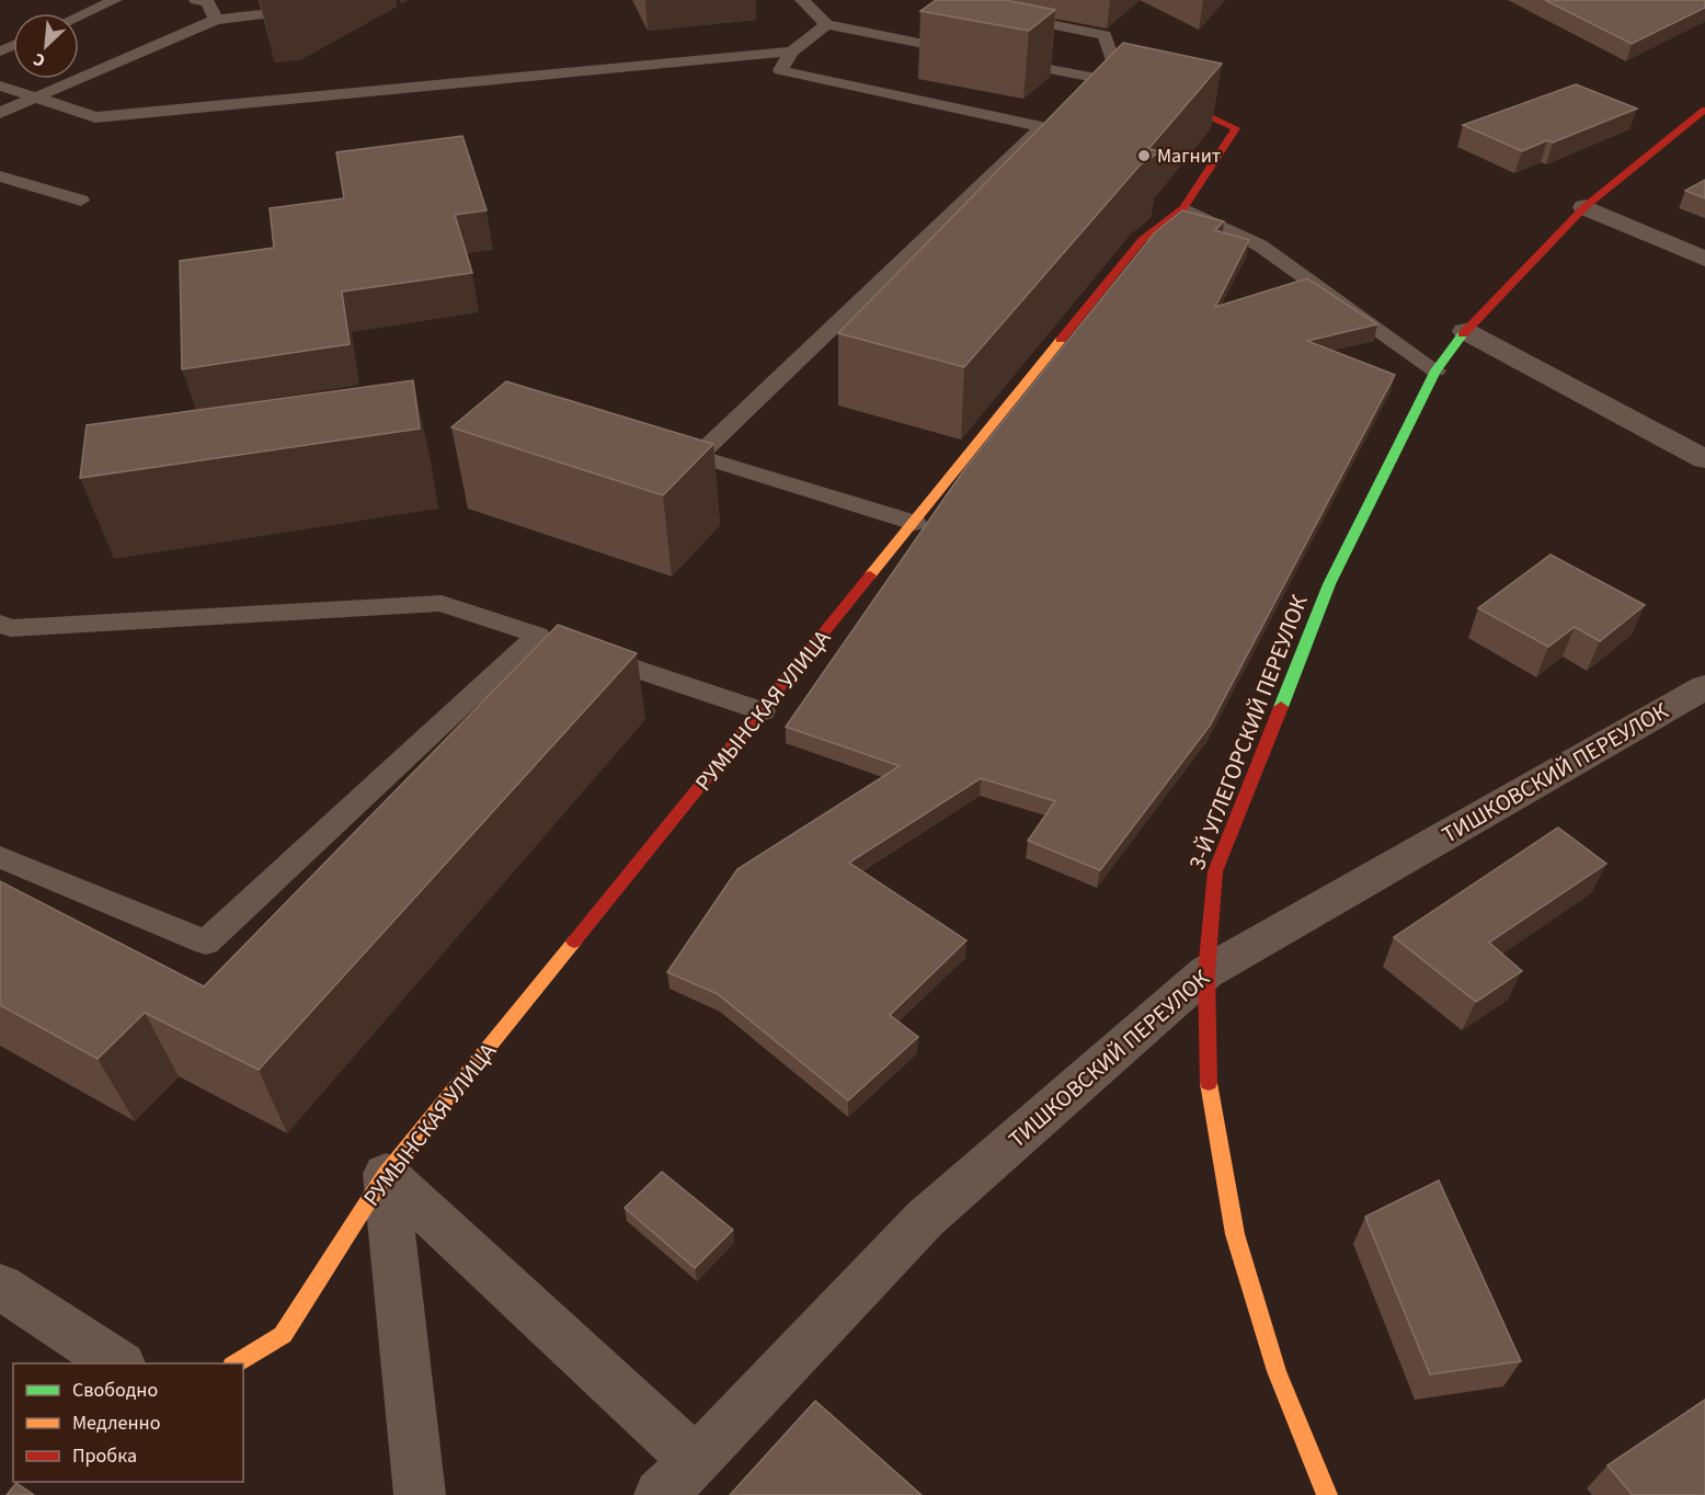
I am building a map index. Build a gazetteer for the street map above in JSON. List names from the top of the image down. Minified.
{"streets":{"street":["РУМЫНСКАЯ УЛИЦА","3-Й УГЛЕГОРСКИЙ ПЕРЕУЛОК","ТИШКОВСКИЙ ПЕРЕУЛОК"]},"crossings":[["3-Й УГЛЕГОРСКИЙ ПЕРЕУЛОК","ТИШКОВСКИЙ ПЕРЕУЛОК"]],"places":["Магнит"],"legend":["Свободно","Медленно","Пробка"],"north":"bottom left"}
